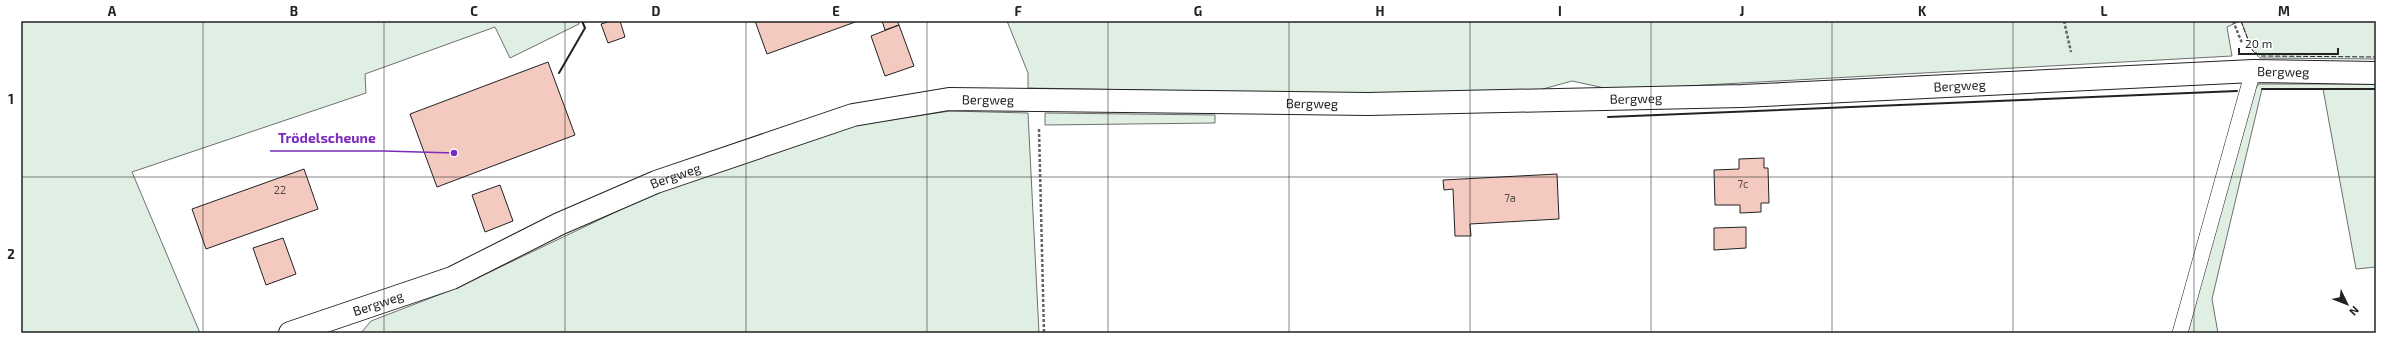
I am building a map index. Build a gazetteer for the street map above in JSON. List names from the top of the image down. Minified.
{"streets":{"street":["Bergweg"]},"places":["Trödelscheune"],"house_numbers":["7c","22","7a"],"scale_bar":"20 m","north":"bottom right","grid":{"columns":["A","B","C","D","E","F","G","H","I","J","K","L","M"],"rows":["1","2"]}}
